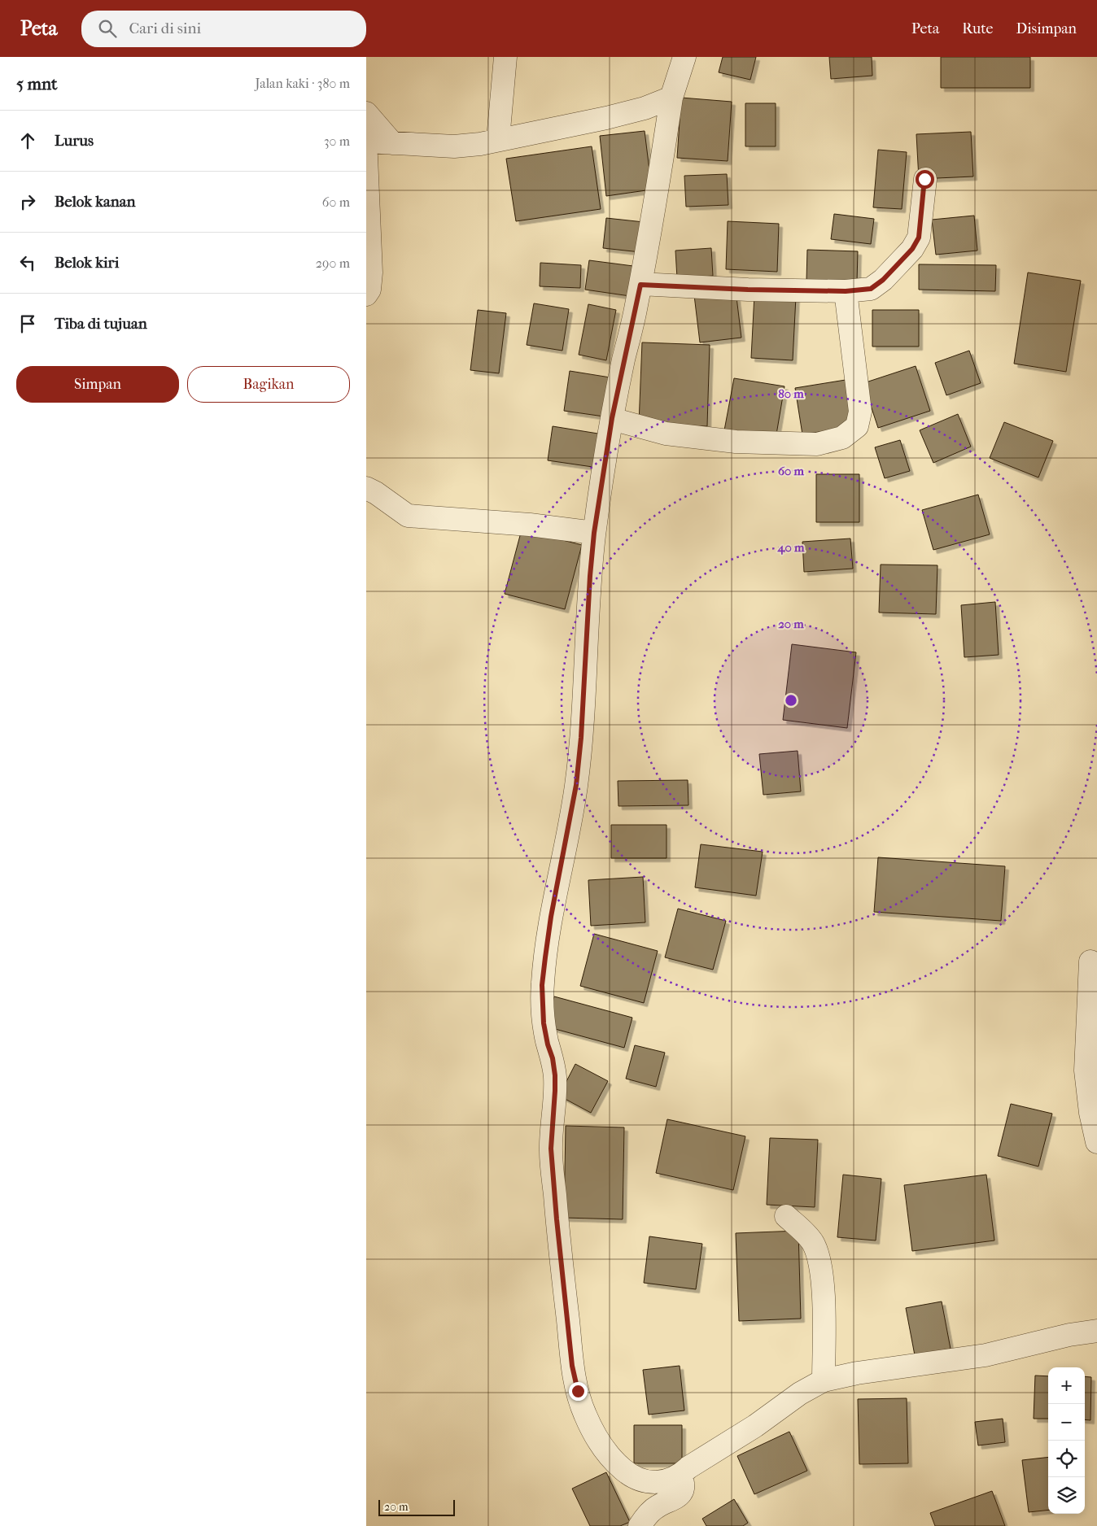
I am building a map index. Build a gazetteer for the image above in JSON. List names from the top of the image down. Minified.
{"scale_bar":"20 m","page":{"header":"Peta","search":"Cari di sini","nav":["Peta","Rute","Disimpan"],"heading":["5 mnt","Jalan kaki · 380 m"],"list":[["Lurus","30 m"],["Belok kanan","60 m"],["Belok kiri","290 m"],"Tiba di tujuan"],"buttons":["Simpan","Bagikan"],"map_buttons":["+","−"],"scale":"20 m"},"rings":["80 m","60 m","40 m","20 m"]}
